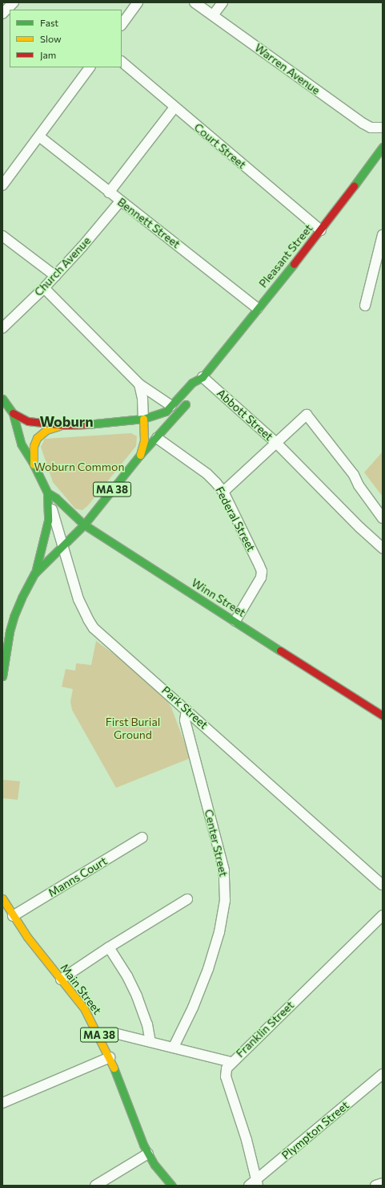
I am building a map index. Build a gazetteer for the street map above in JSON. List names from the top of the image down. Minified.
{"streets":{"main road":["Pleasant Street","MA 38","Winn Street","Main Street"],"street":["Warren Avenue","Court Street","Bennett Street","Church Avenue","Abbott Street","Federal Street","Park Street","Center Street","Manns Court","Franklin Street","Plympton Street"]},"crossings":[["Court Street","Pleasant Street"],["Bennett Street","Pleasant Street"],["Bennett Street","Church Avenue"],["Pleasant Street","Abbott Street"],["Pleasant Street","MA 38"],["Abbott Street","Federal Street"],["MA 38","Winn Street"],["MA 38","Park Street"],["Federal Street","Winn Street"],["Winn Street","Park Street"],["Park Street","Center Street"],["Center Street","Franklin Street"],["Manns Court","Main Street"],["Main Street","Franklin Street"]],"districts":["Woburn"],"parks":["Woburn Common","First Burial Ground"],"legend":["Fast","Slow","Jam"]}
